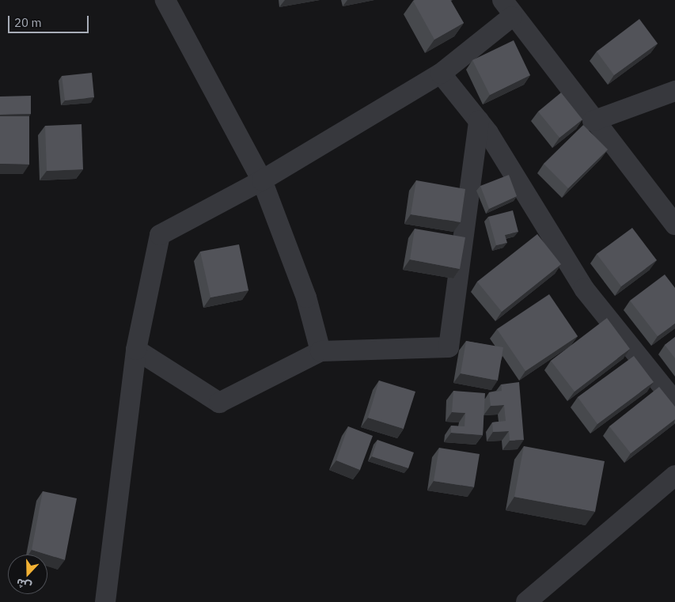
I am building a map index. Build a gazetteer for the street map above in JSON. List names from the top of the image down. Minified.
{"scale_bar":"20 m","north":"bottom"}
